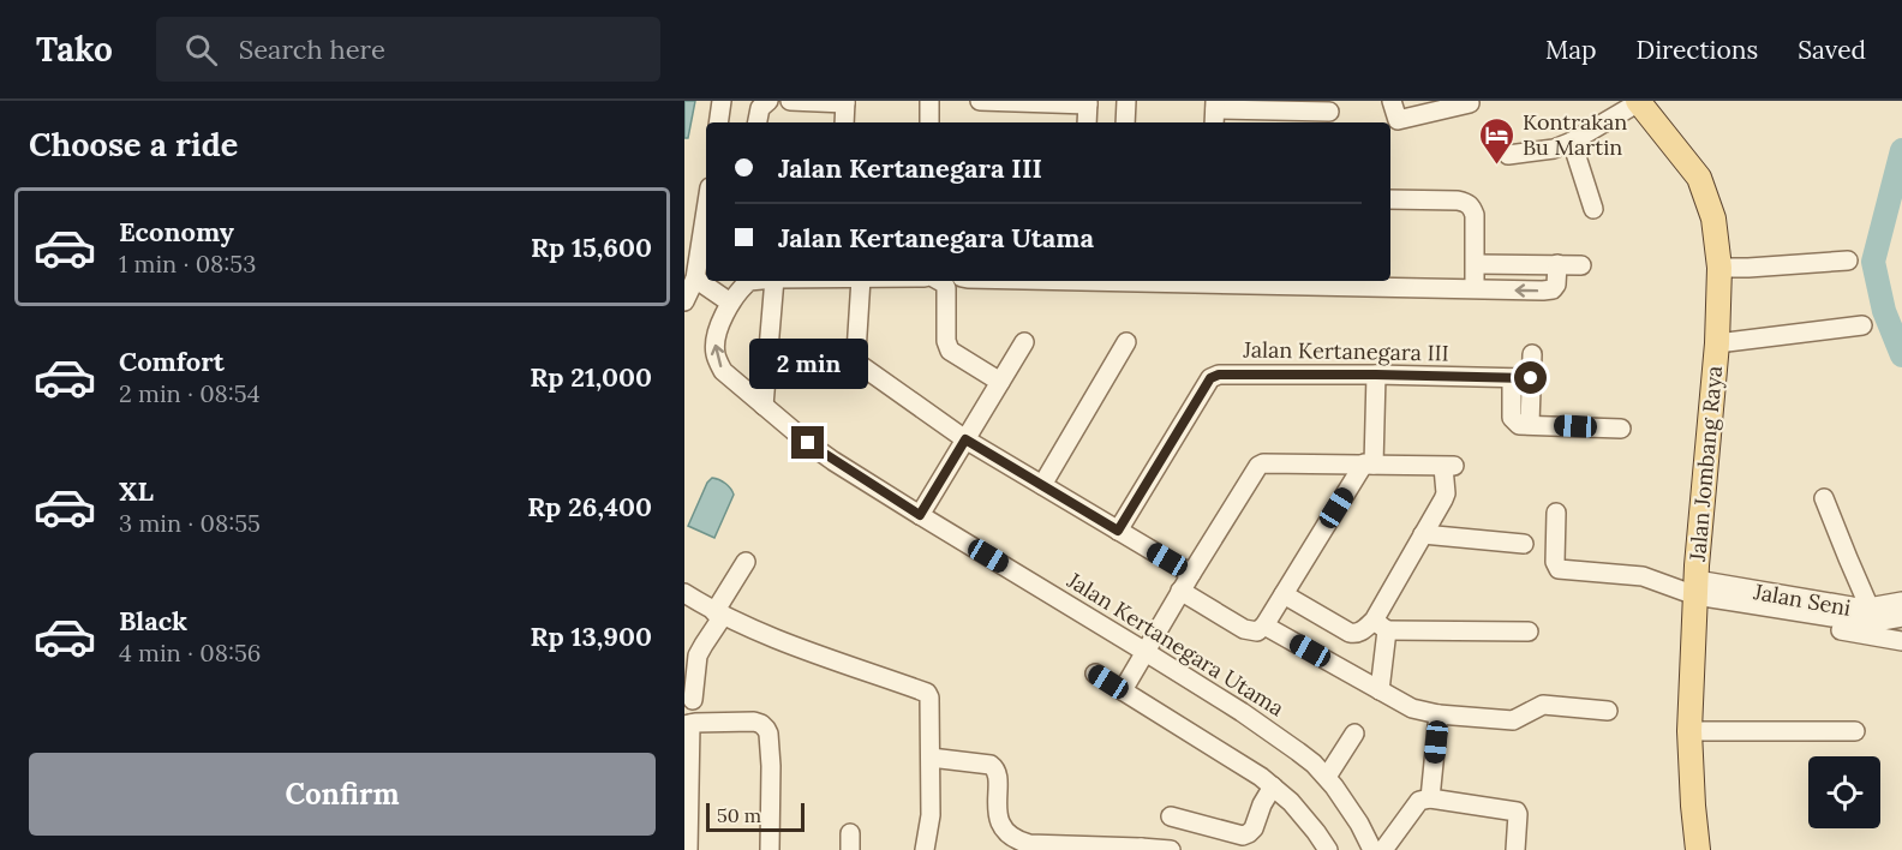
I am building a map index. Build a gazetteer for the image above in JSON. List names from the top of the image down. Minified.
{"streets":{"main road":["Jalan Jombang Raya"],"street":["Jalan Kertanegara III","Jalan Seni","Jalan Kertanegara Utama"]},"crossings":[["Jalan Jombang Raya","Jalan Seni"]],"places":{"hotel":["Kontrakan Bu Martin"]},"scale_bar":"50 m","page":{"header":"Tako","search":"Search here","nav":["Map","Directions","Saved"],"heading":"Choose a ride","banner":["Jalan Kertanegara III","Jalan Kertanegara Utama"],"list":[{"name":"Economy","note":"1 min · 08:53","value":"Rp 15,600"},{"name":"Comfort","note":"2 min · 08:54","value":"Rp 21,000"},{"name":"XL","note":"3 min · 08:55","value":"Rp 26,400"},{"name":"Black","note":"4 min · 08:56","value":"Rp 13,900"}],"bubble":"2 min","buttons":"Confirm","scale":"50 m"}}
